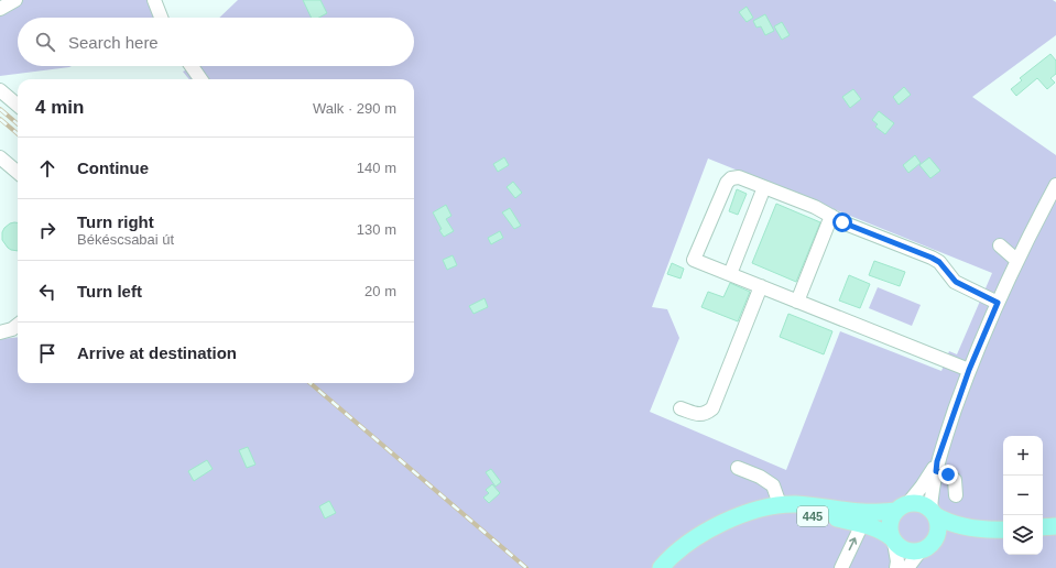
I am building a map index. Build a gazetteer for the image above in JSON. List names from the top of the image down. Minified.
{"streets":{"main road":["445"]},"page":{"search":"Search here","heading":["4 min","Walk · 290 m"],"list":[["Continue","140 m"],["Turn right","Békéscsabai út","130 m"],["Turn left","20 m"],"Arrive at destination"],"map_buttons":["+","−"]}}
